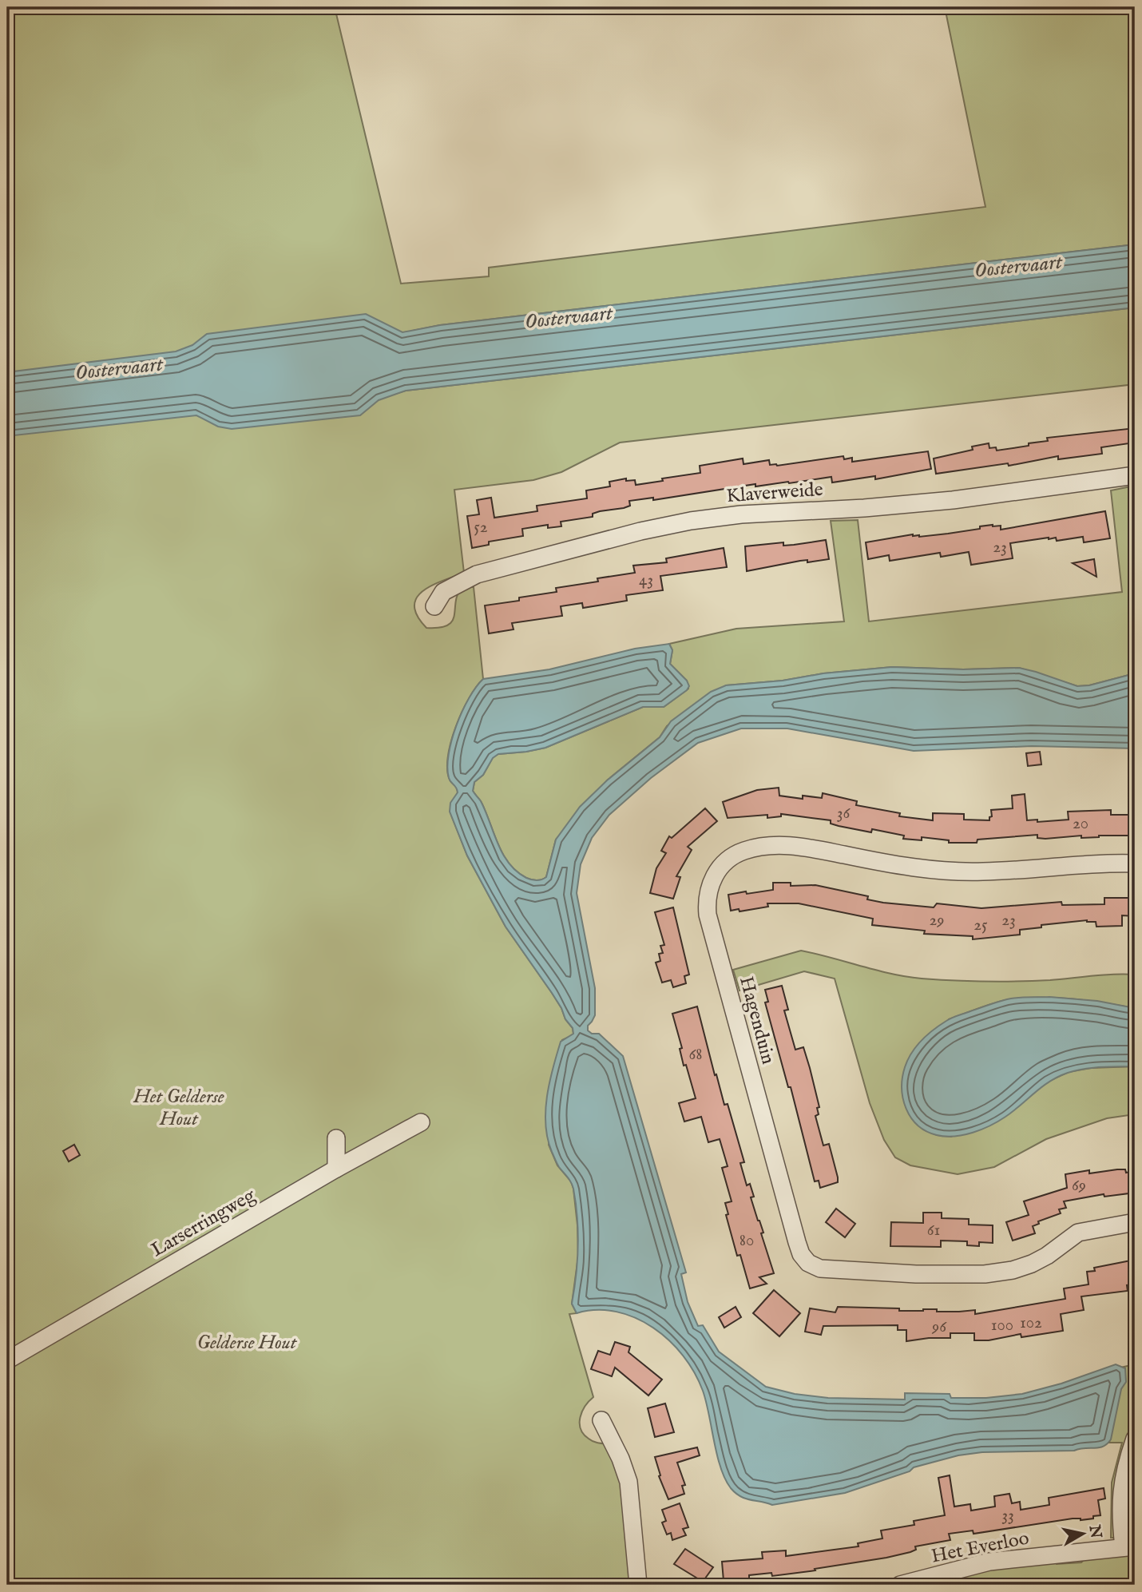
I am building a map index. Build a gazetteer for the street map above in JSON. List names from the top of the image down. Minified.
{"streets":{"street":["Klaverweide","Hagenduin","Larserringweg","Het Everloo"]},"water":["Oostervaart"],"parks":["Het Gelderse Hout","Gelderse Hout"],"house_numbers":["52","23","43","36","20","29","23","25","68","69","61","80","102","100","96","33"],"north":"right"}
